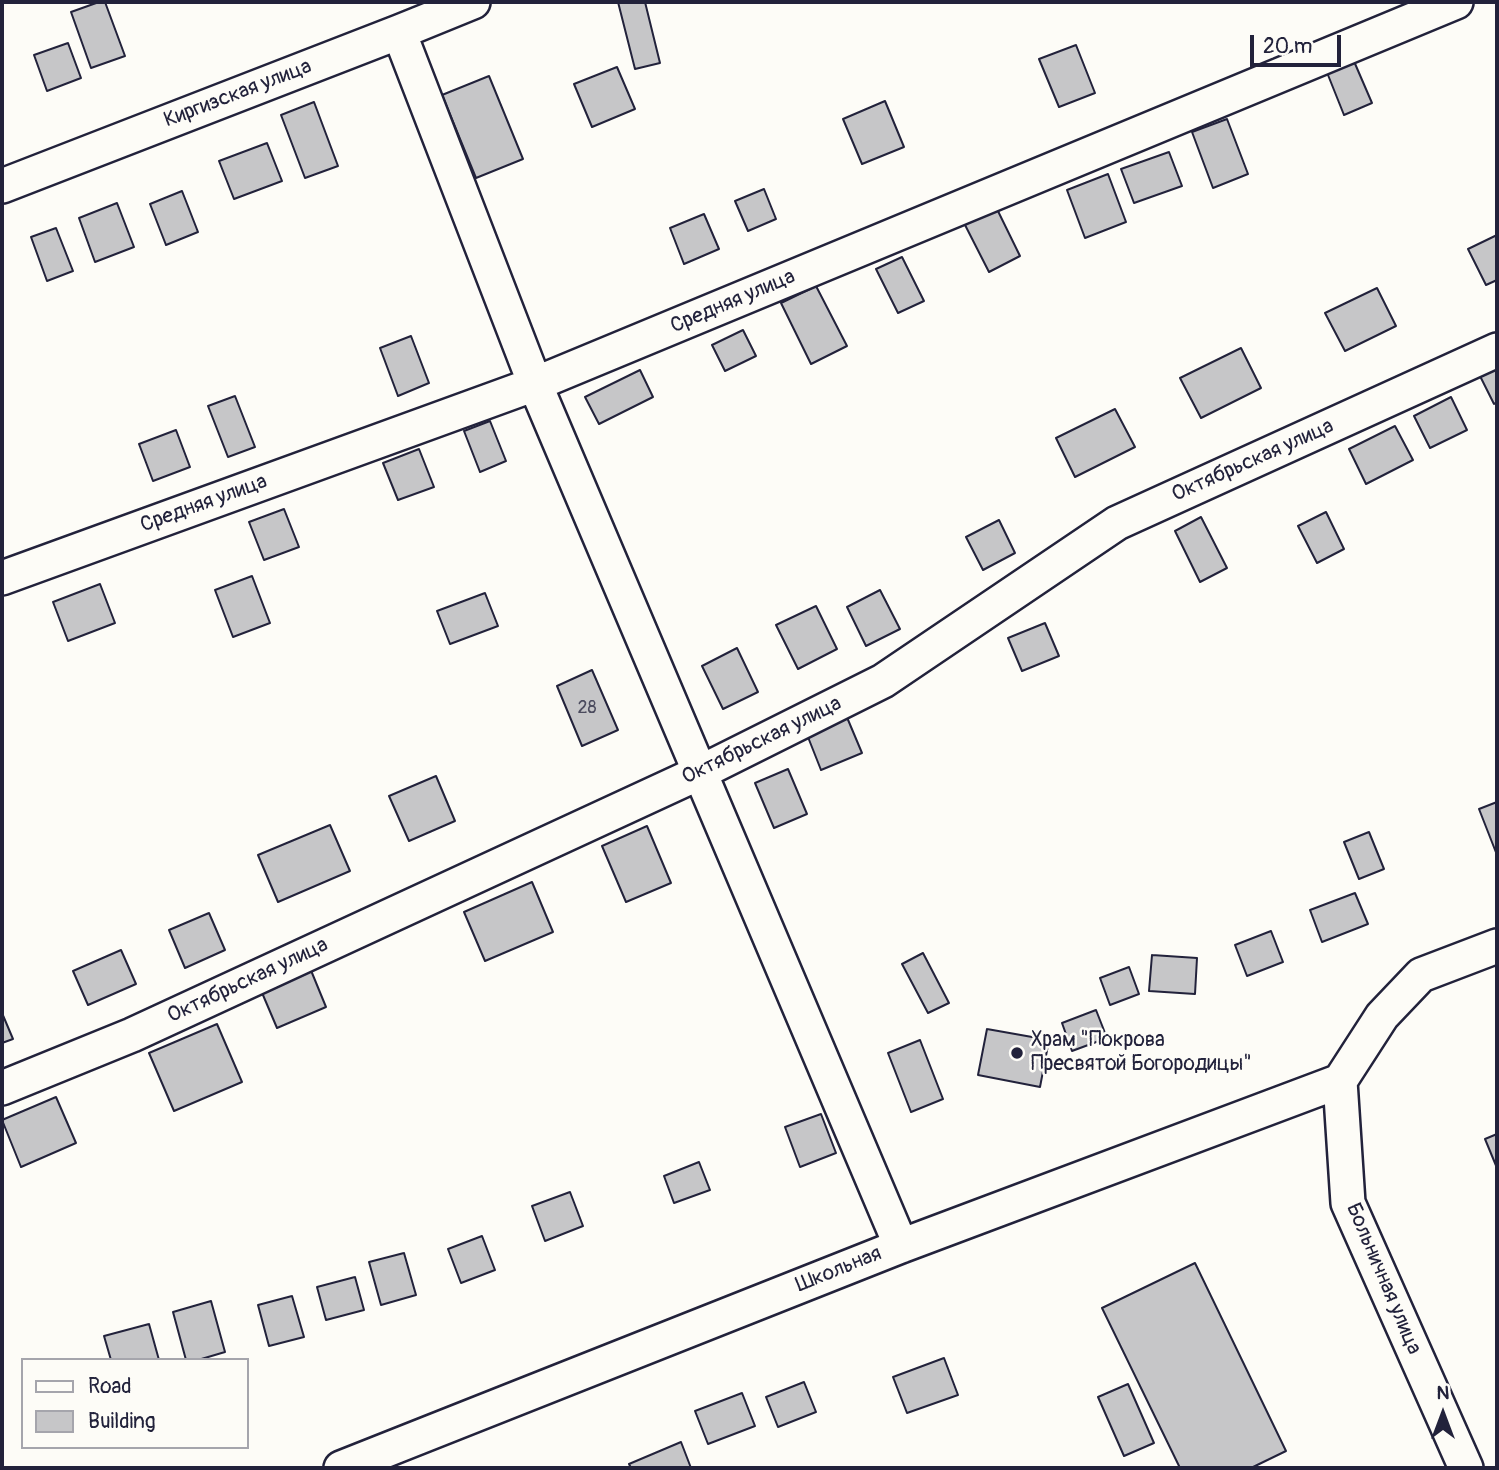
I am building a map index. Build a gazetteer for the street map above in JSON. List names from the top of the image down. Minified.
{"streets":{"street":["Киргизская улица","Средняя улица","Октябрьская улица","Школьная","Больничная улица"]},"crossings":[["Школьная","Больничная улица"]],"places":["Храм \"Покрова Пресвятой Богородицы\""],"house_numbers":["28"],"legend":["Road","Building"],"scale_bar":"20 m","north":"top"}
